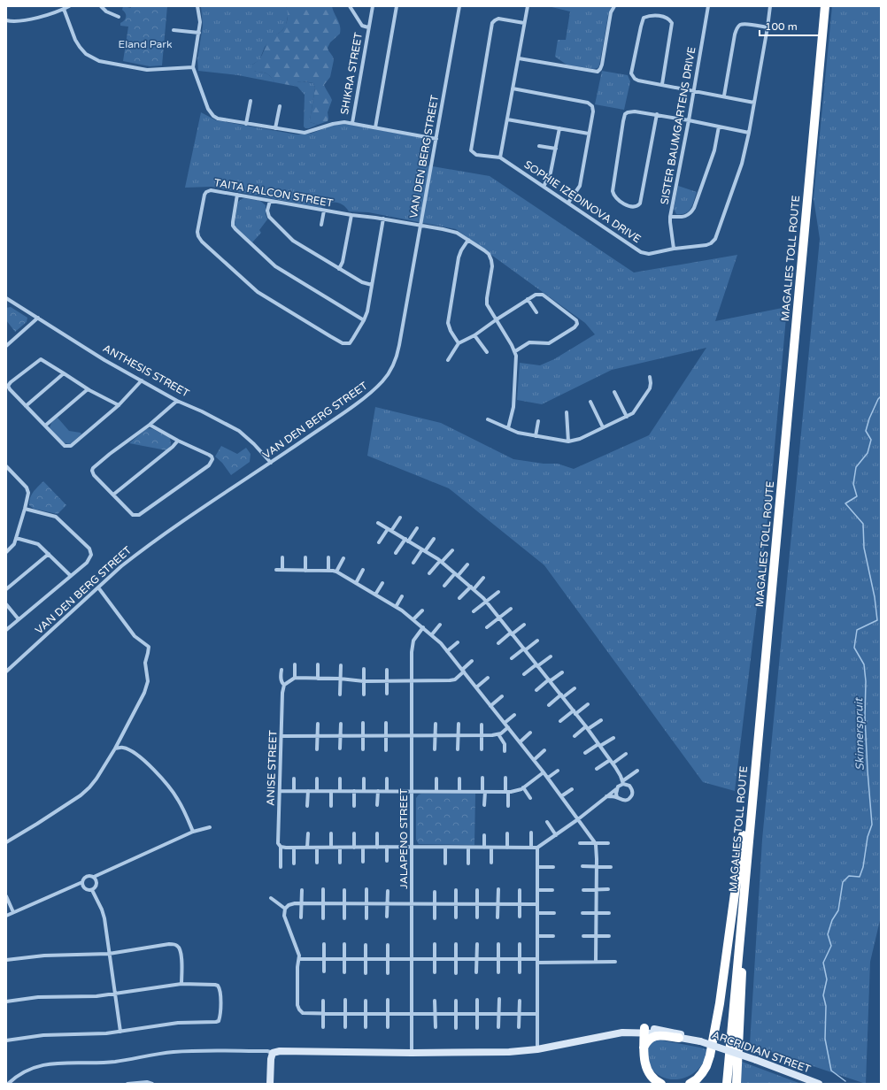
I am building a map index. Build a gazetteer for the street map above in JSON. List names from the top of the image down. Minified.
{"streets":{"highway":["MAGALIES TOLL ROUTE"],"street":["SHIKRA STREET","SISTER BAUMGARTENS DRIVE","VAN DEN BERG STREET","TAITA FALCON STREET","SOPHIE IZEDINOVA DRIVE","ANTHESIS STREET","ANISE STREET","JALAPENO STREET","ARCRIDIAN STREET"]},"crossings":[["SISTER BAUMGARTENS DRIVE","SOPHIE IZEDINOVA DRIVE"],["VAN DEN BERG STREET","TAITA FALCON STREET"],["VAN DEN BERG STREET","ANTHESIS STREET"],["JALAPENO STREET","ARCRIDIAN STREET"]],"water":["Skinnerspruit"],"parks":["Eland Park"],"scale_bar":"100 m"}
